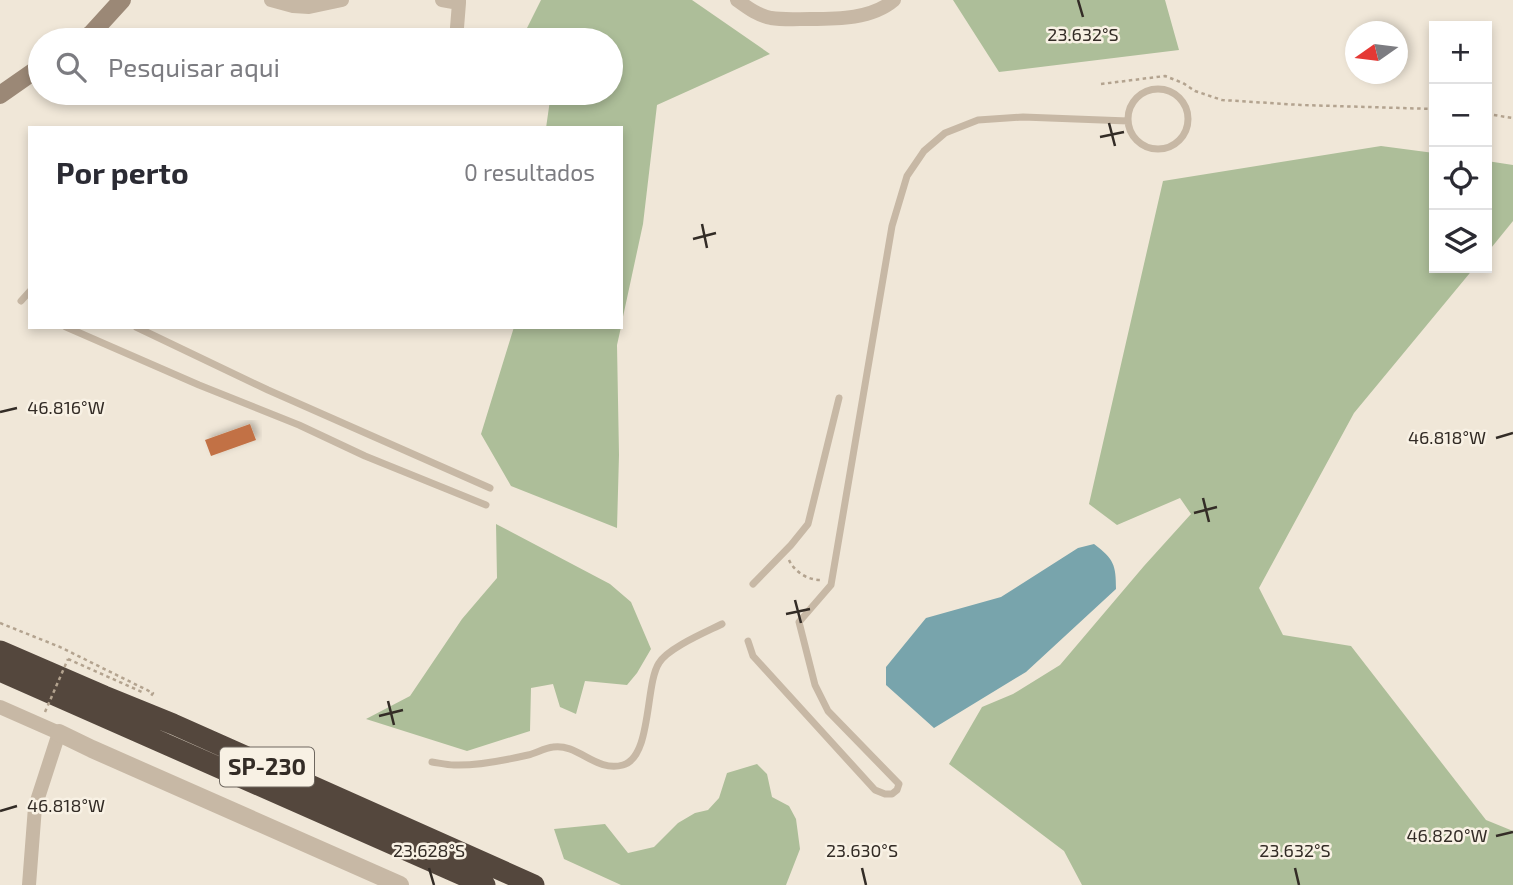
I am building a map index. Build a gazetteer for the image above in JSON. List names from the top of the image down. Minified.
{"streets":{"highway":["SP-230"]},"north":"left","page":{"map_buttons":["+","−"],"search":"Pesquisar aqui","heading":["Por perto","0 resultados"]},"coordinates":["23.632°S","46.816°W","46.818°W","46.820°W","23.628°S","23.630°S"]}
